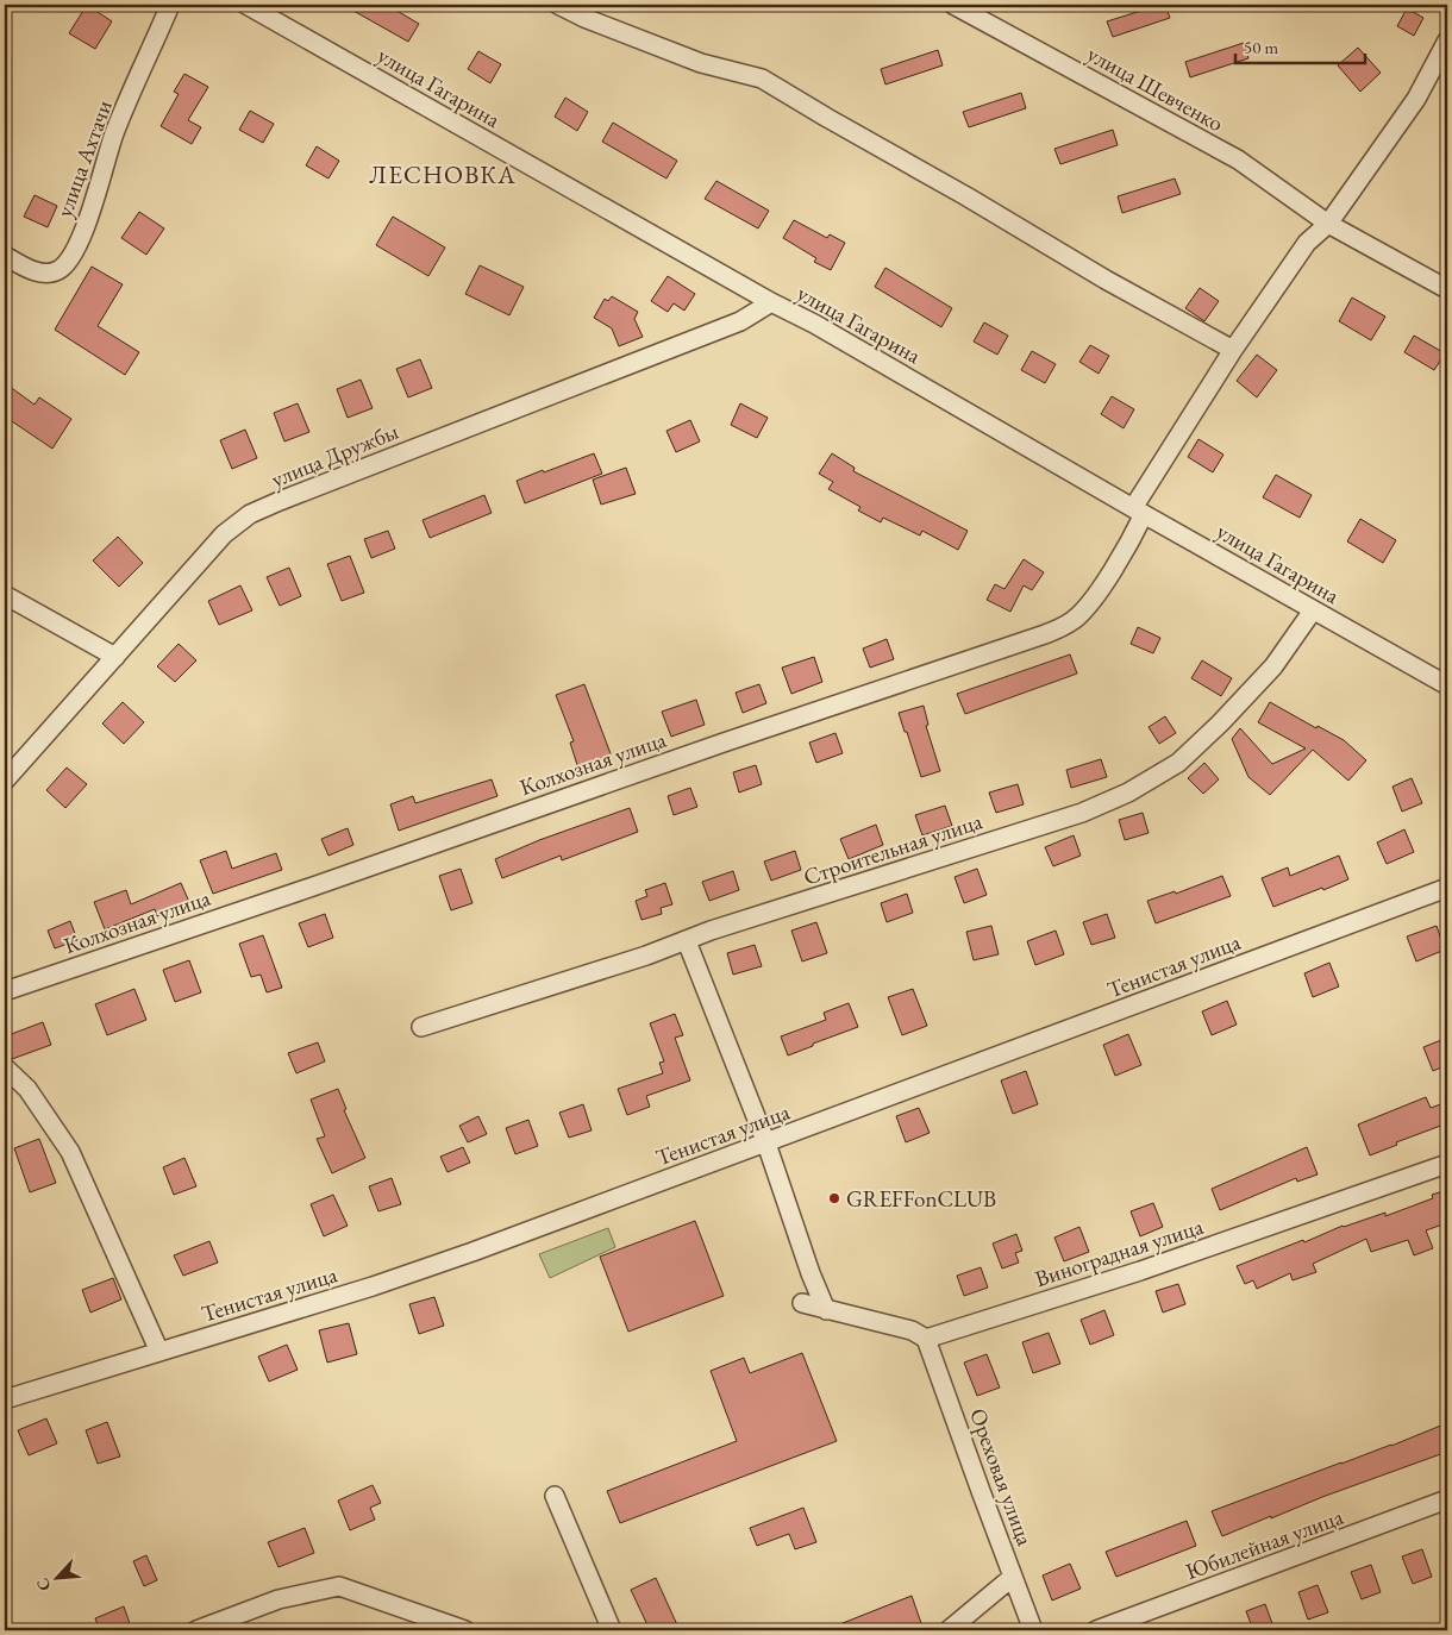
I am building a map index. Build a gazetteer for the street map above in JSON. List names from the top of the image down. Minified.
{"streets":{"street":["улица Гагарина","улица Шевченко","улица Ахтачи","улица Дружбы","Колхозная улица","Строительная улица","Тенистая улица","Виноградная улица","Ореховая улица","Юбилейная улица"]},"crossings":[["улица Гагарина","улица Дружбы"],["улица Гагарина","Колхозная улица"],["улица Гагарина","Строительная улица"],["улица Шевченко","Колхозная улица"],["Виноградная улица","Ореховая улица"]],"districts":["ЛЕСНОВКА"],"places":["GREFFonCLUB"],"scale_bar":"50 m","north":"bottom left"}
